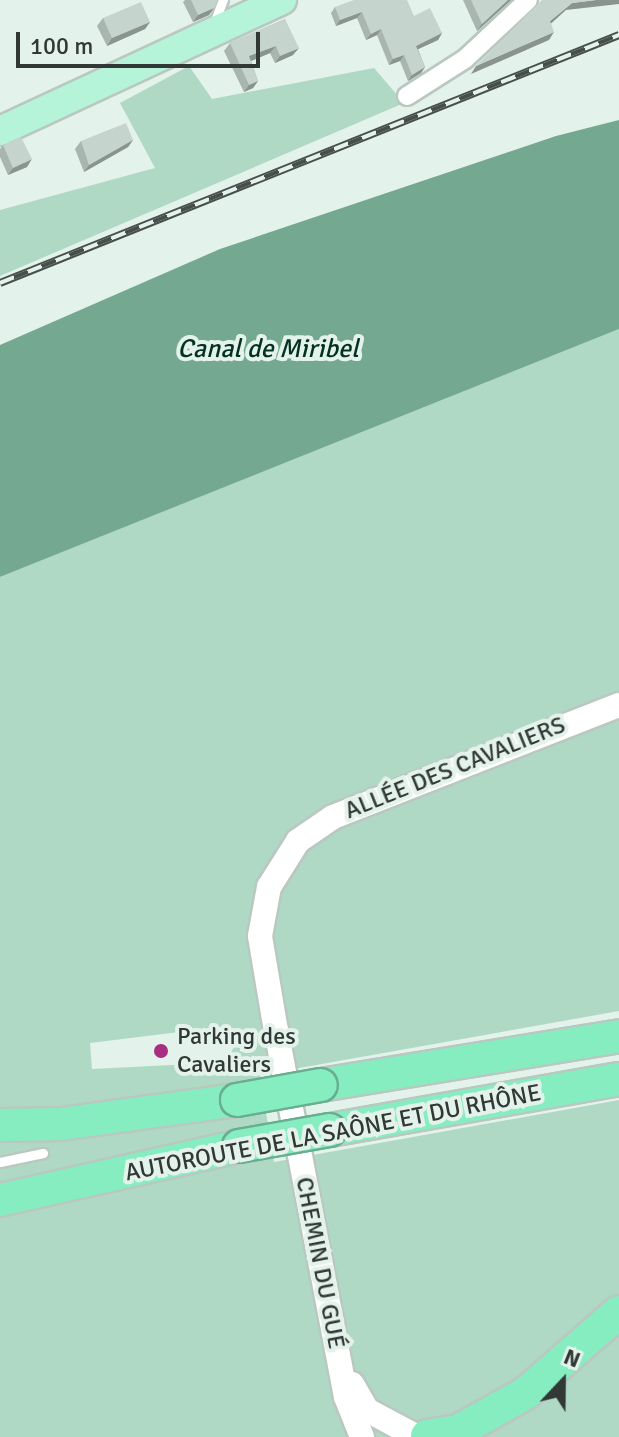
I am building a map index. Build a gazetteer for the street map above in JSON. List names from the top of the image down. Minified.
{"streets":{"highway":["AUTOROUTE DE LA SAÔNE ET DU RHÔNE"],"street":["ALLÉE DES CAVALIERS","CHEMIN DU GUÉ"]},"crossings":[["ALLÉE DES CAVALIERS","CHEMIN DU GUÉ"]],"water":["Canal de Miribel"],"places":["Parking des Cavaliers"],"scale_bar":"100 m","north":"top"}
